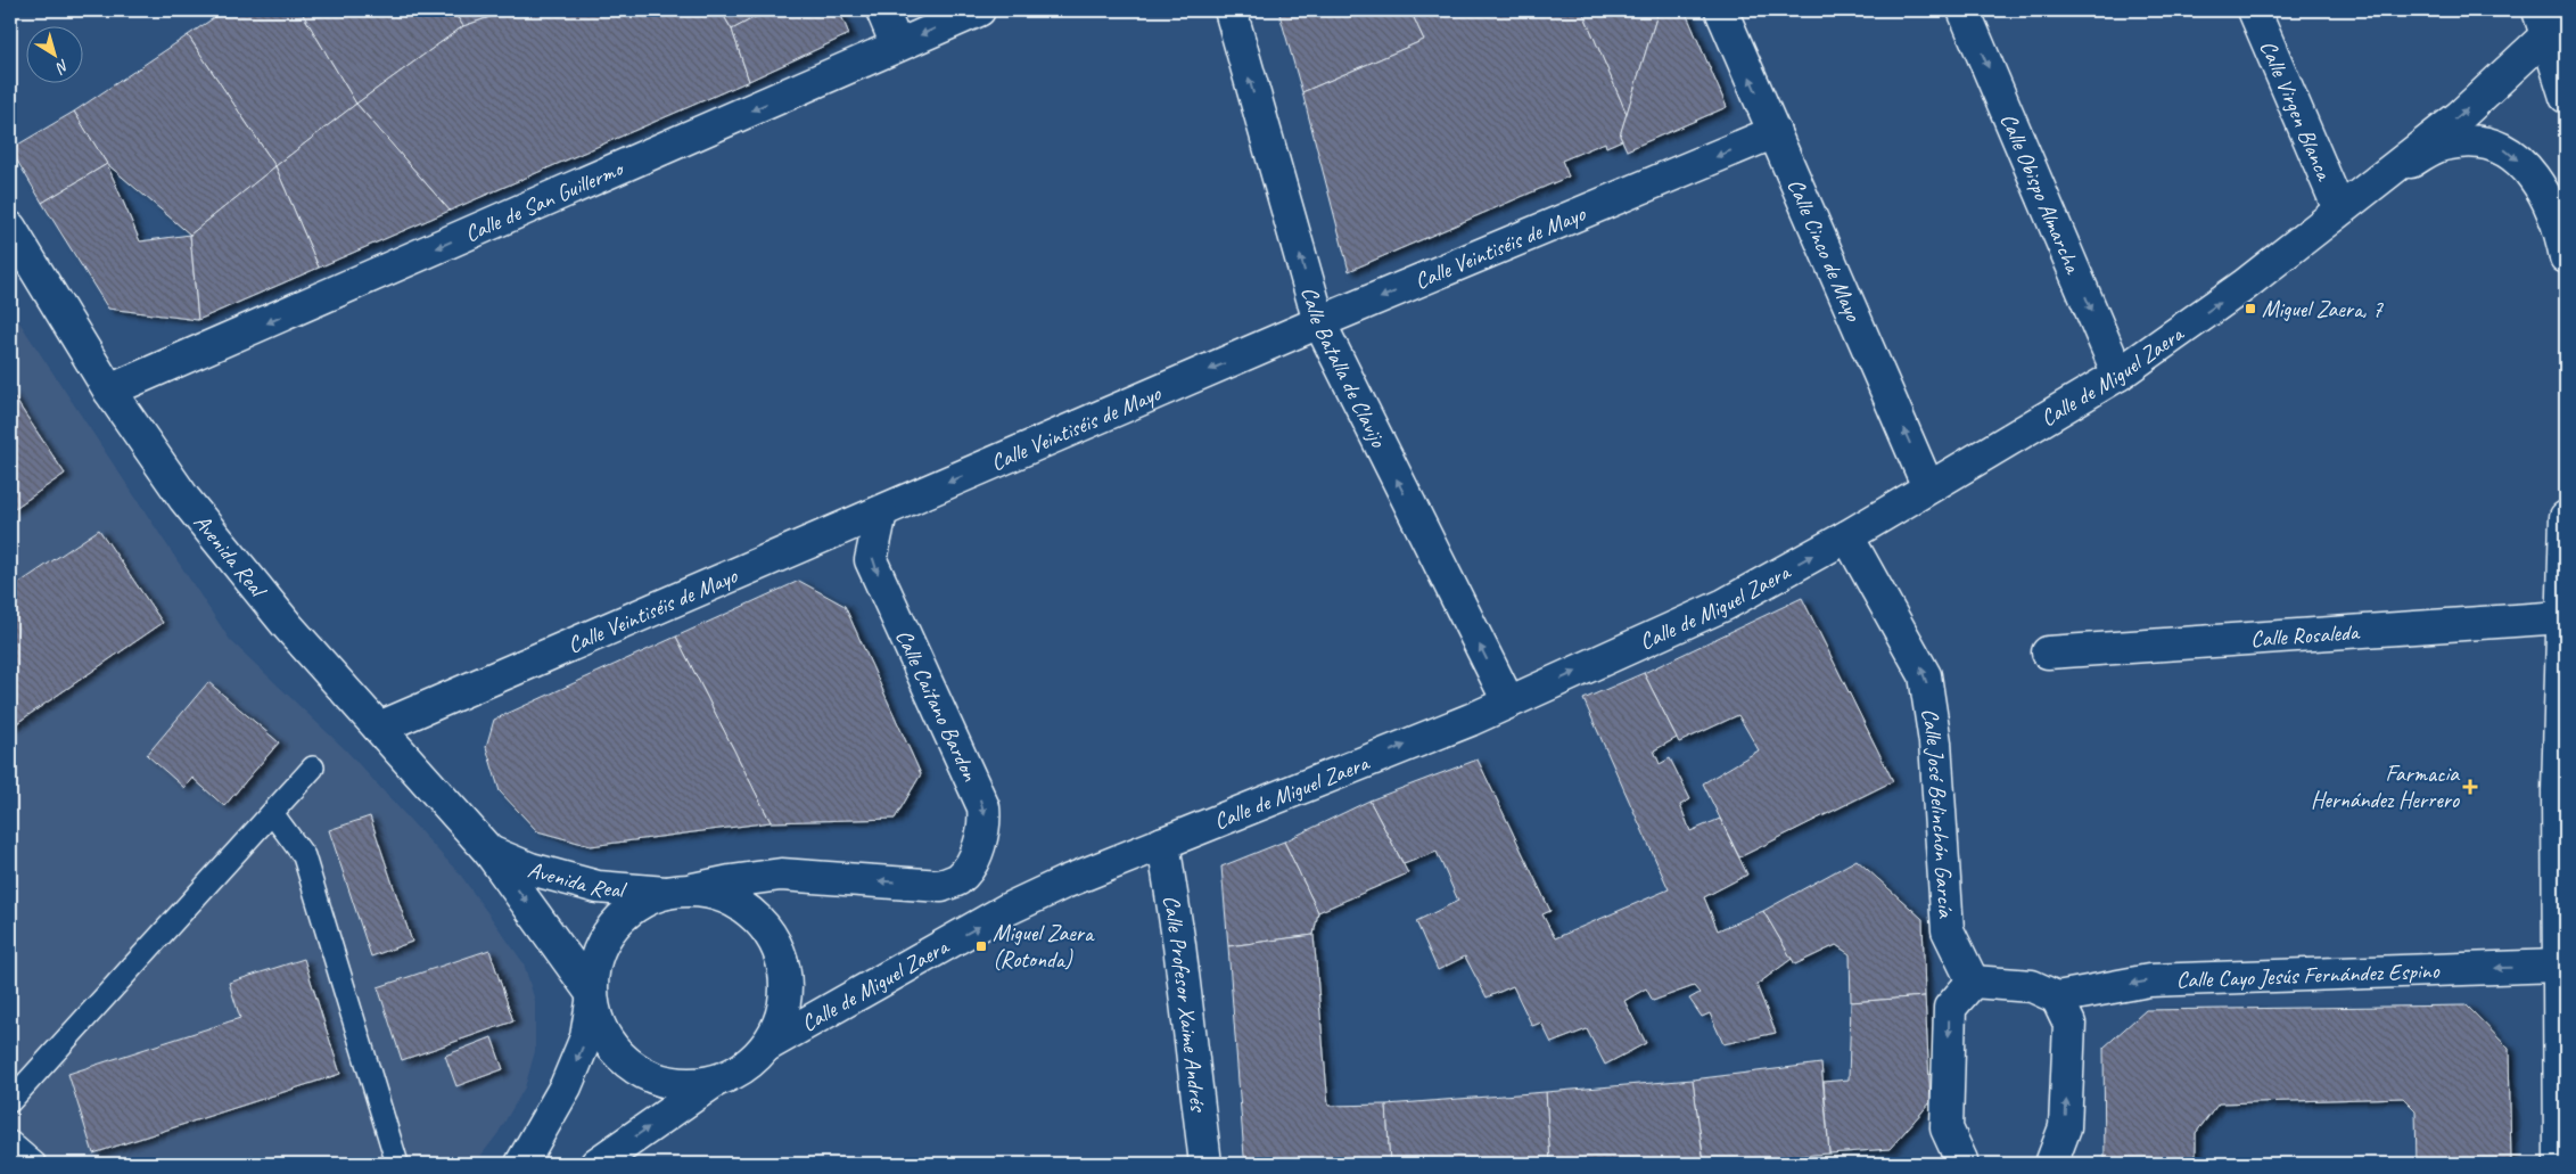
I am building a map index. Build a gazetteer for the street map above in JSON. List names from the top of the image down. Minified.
{"streets":{"street":["Calle Virgen Blanca","Calle Obispo Almarcha","Calle de San Guillermo","Calle Veintiséis de Mayo","Calle Cinco de Mayo","Calle Batalla de Clavijo","Calle de Miguel Zaera","Avenida Real","Calle Rosaleda","Calle Caitano Bardon","Calle José Belinchón García","Calle Cayo Jesús Fernández Espino","Calle Profesor Xaime Andrés"]},"crossings":[["Calle Virgen Blanca","Calle de Miguel Zaera"],["Calle Obispo Almarcha","Calle de Miguel Zaera"],["Calle de San Guillermo","Avenida Real"],["Calle Veintiséis de Mayo","Calle Cinco de Mayo"],["Calle Veintiséis de Mayo","Calle Batalla de Clavijo"],["Calle Veintiséis de Mayo","Avenida Real"],["Calle Veintiséis de Mayo","Calle Caitano Bardon"],["Calle Cinco de Mayo","Calle de Miguel Zaera"],["Calle Batalla de Clavijo","Calle de Miguel Zaera"],["Calle de Miguel Zaera","Avenida Real"],["Calle de Miguel Zaera","Calle Caitano Bardon"],["Calle de Miguel Zaera","Calle José Belinchón García"],["Calle de Miguel Zaera","Calle Profesor Xaime Andrés"],["Avenida Real","Calle Caitano Bardon"]],"one_way":["Calle Obispo Almarcha","Calle de San Guillermo","Calle Veintiséis de Mayo","Calle Cinco de Mayo","Calle Batalla de Clavijo","Calle de Miguel Zaera","Calle José Belinchón García","Calle Cayo Jesús Fernández Espino"],"places":{"transit":["Miguel Zaera, 7","Miguel Zaera (Rotonda)"],"health":["Farmacia Hernández Herrero"]},"north":"bottom right"}
